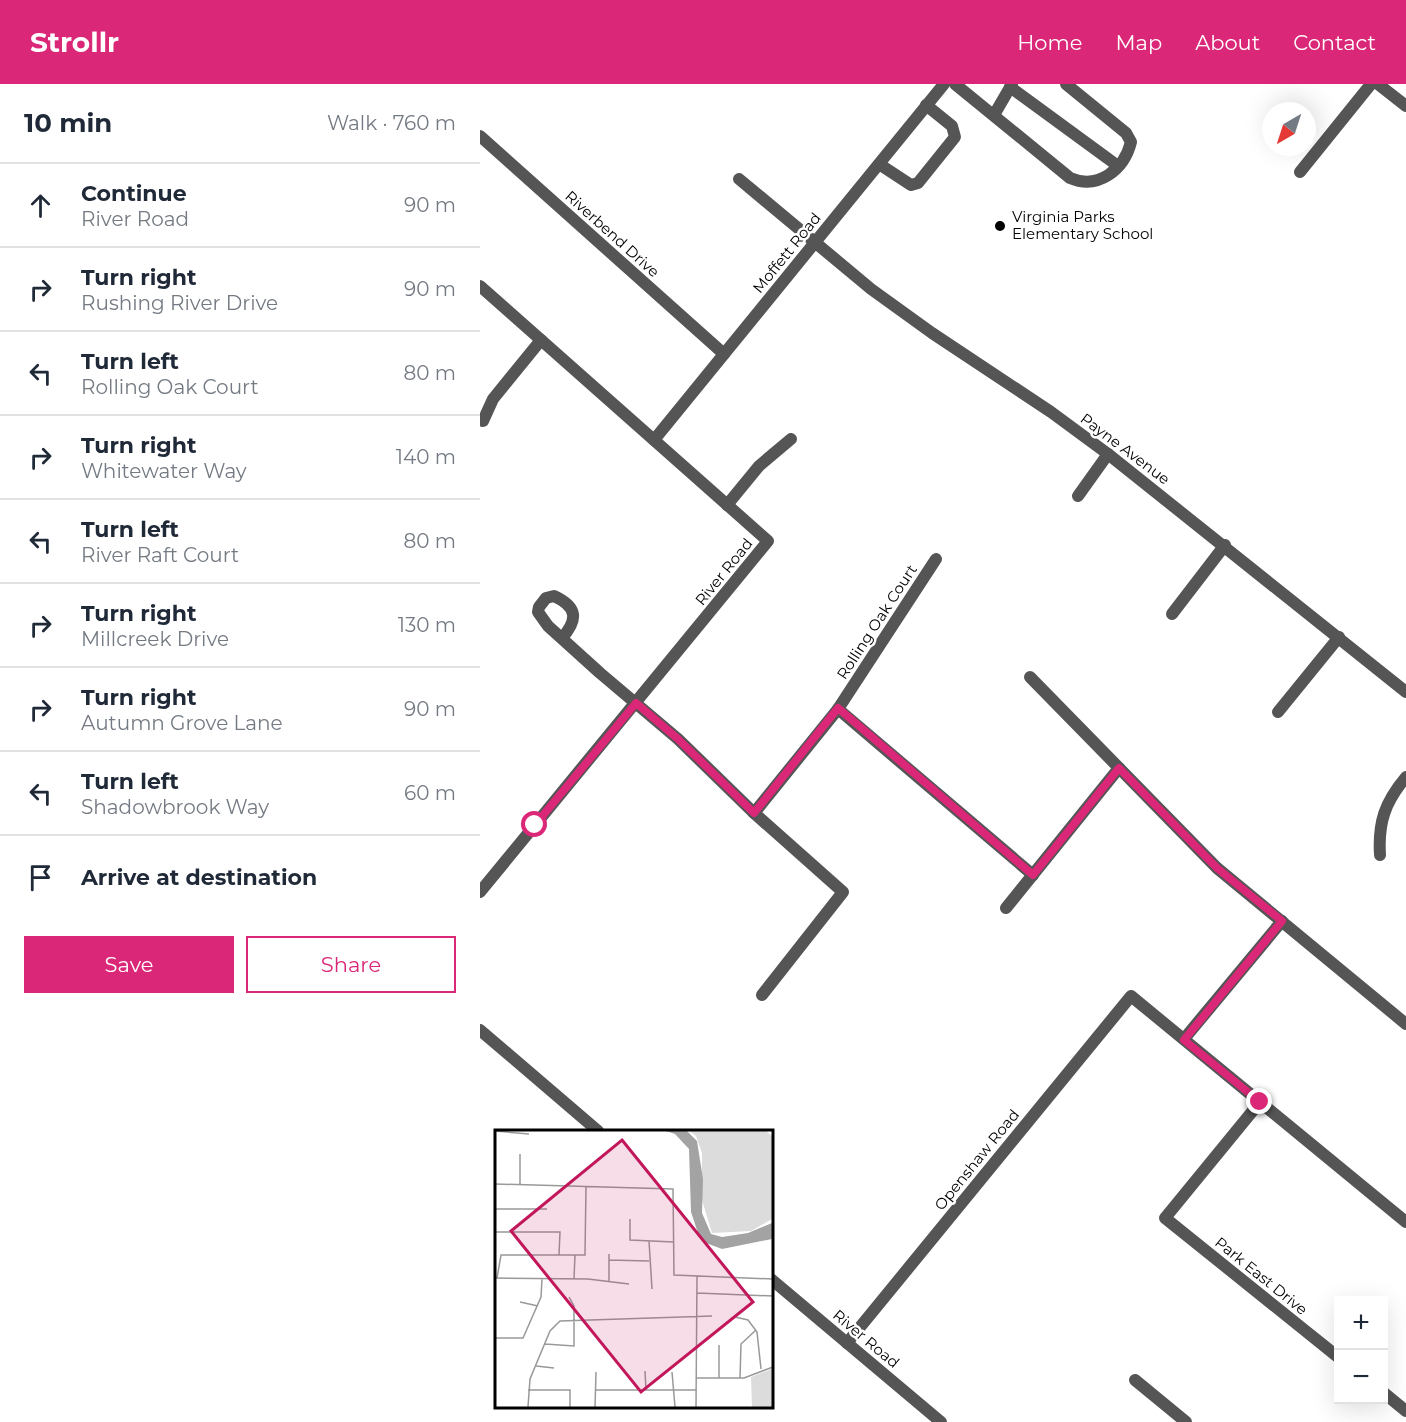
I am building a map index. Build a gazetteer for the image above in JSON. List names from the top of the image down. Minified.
{"streets":{"street":["Riverbend Drive","Moffett Road","Payne Avenue","River Road","Rolling Oak Court","Openshaw Road","Park East Drive"]},"crossings":[["Riverbend Drive","Moffett Road"],["Moffett Road","Payne Avenue"],["Moffett Road","River Road"],["River Road","Openshaw Road"]],"places":["Virginia Parks Elementary School"],"north":"bottom left","page":{"header":"Strollr","nav":["Home","Map","About","Contact"],"heading":["10 min","Walk · 760 m"],"list":[["Continue","River Road","90 m"],["Turn right","Rushing River Drive","90 m"],["Turn left","Rolling Oak Court","80 m"],["Turn right","Whitewater Way","140 m"],["Turn left","River Raft Court","80 m"],["Turn right","Millcreek Drive","130 m"],["Turn right","Autumn Grove Lane","90 m"],["Turn left","Shadowbrook Way","60 m"],"Arrive at destination"],"buttons":["Save","Share"],"map_buttons":["+","−"]}}
